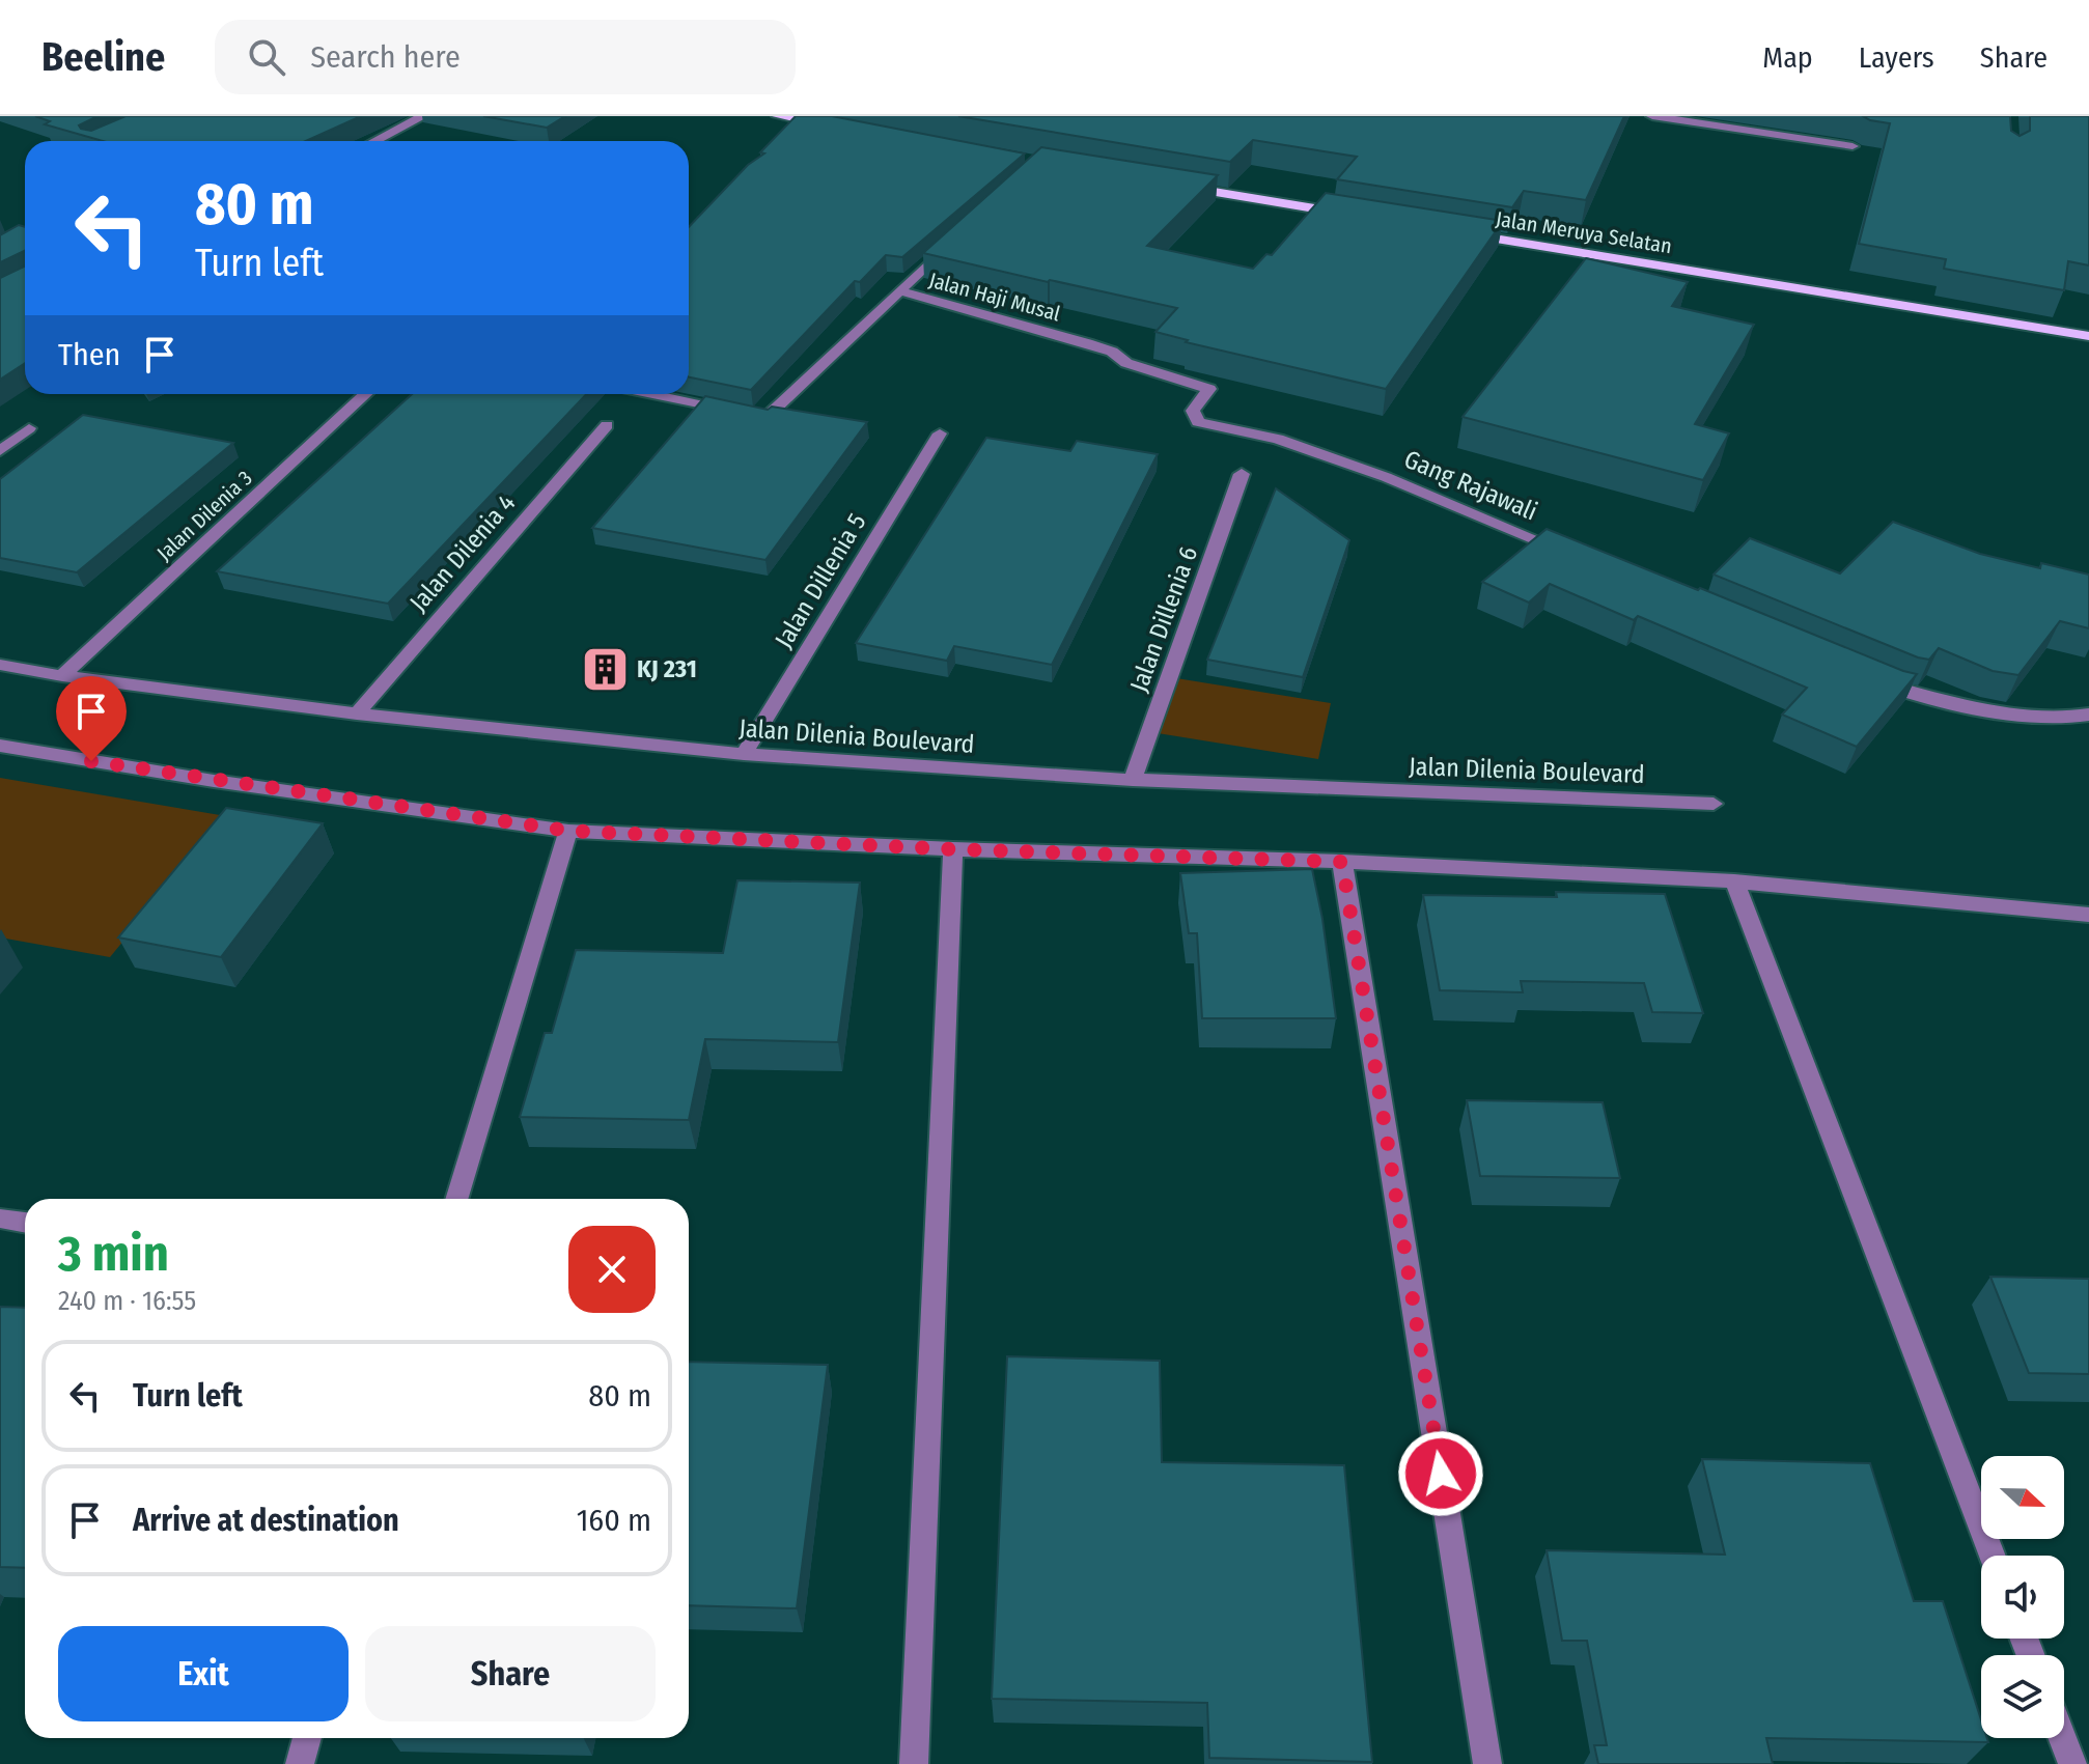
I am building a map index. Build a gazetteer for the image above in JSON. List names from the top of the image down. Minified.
{"streets":{"main road":["Jalan Meruya Selatan"],"street":["Jalan Haji Musal","Gang Rajawali","Jalan Dilenia 3","Jalan Dilenia 4","Jalan Dillenia 5","Jalan Dillenia 6","Jalan Dilenia Boulevard"]},"crossings":[["Jalan Haji Musal","Gang Rajawali"],["Jalan Dilenia 3","Jalan Dilenia Boulevard"],["Jalan Dilenia 4","Jalan Dilenia Boulevard"],["Jalan Dillenia 5","Jalan Dilenia Boulevard"],["Jalan Dillenia 6","Jalan Dilenia Boulevard"]],"places":{"building":["KJ 231"]},"north":"right","page":{"header":"Beeline","search":"Search here","nav":["Map","Layers","Share"],"turn":["80 m","Turn left"],"then":"Then","heading":["3 min","240 m · 16:55"],"list":[{"name":"Turn left","value":"80 m"},{"name":"Arrive at destination","value":"160 m"}],"buttons":["Exit","Share"]}}
